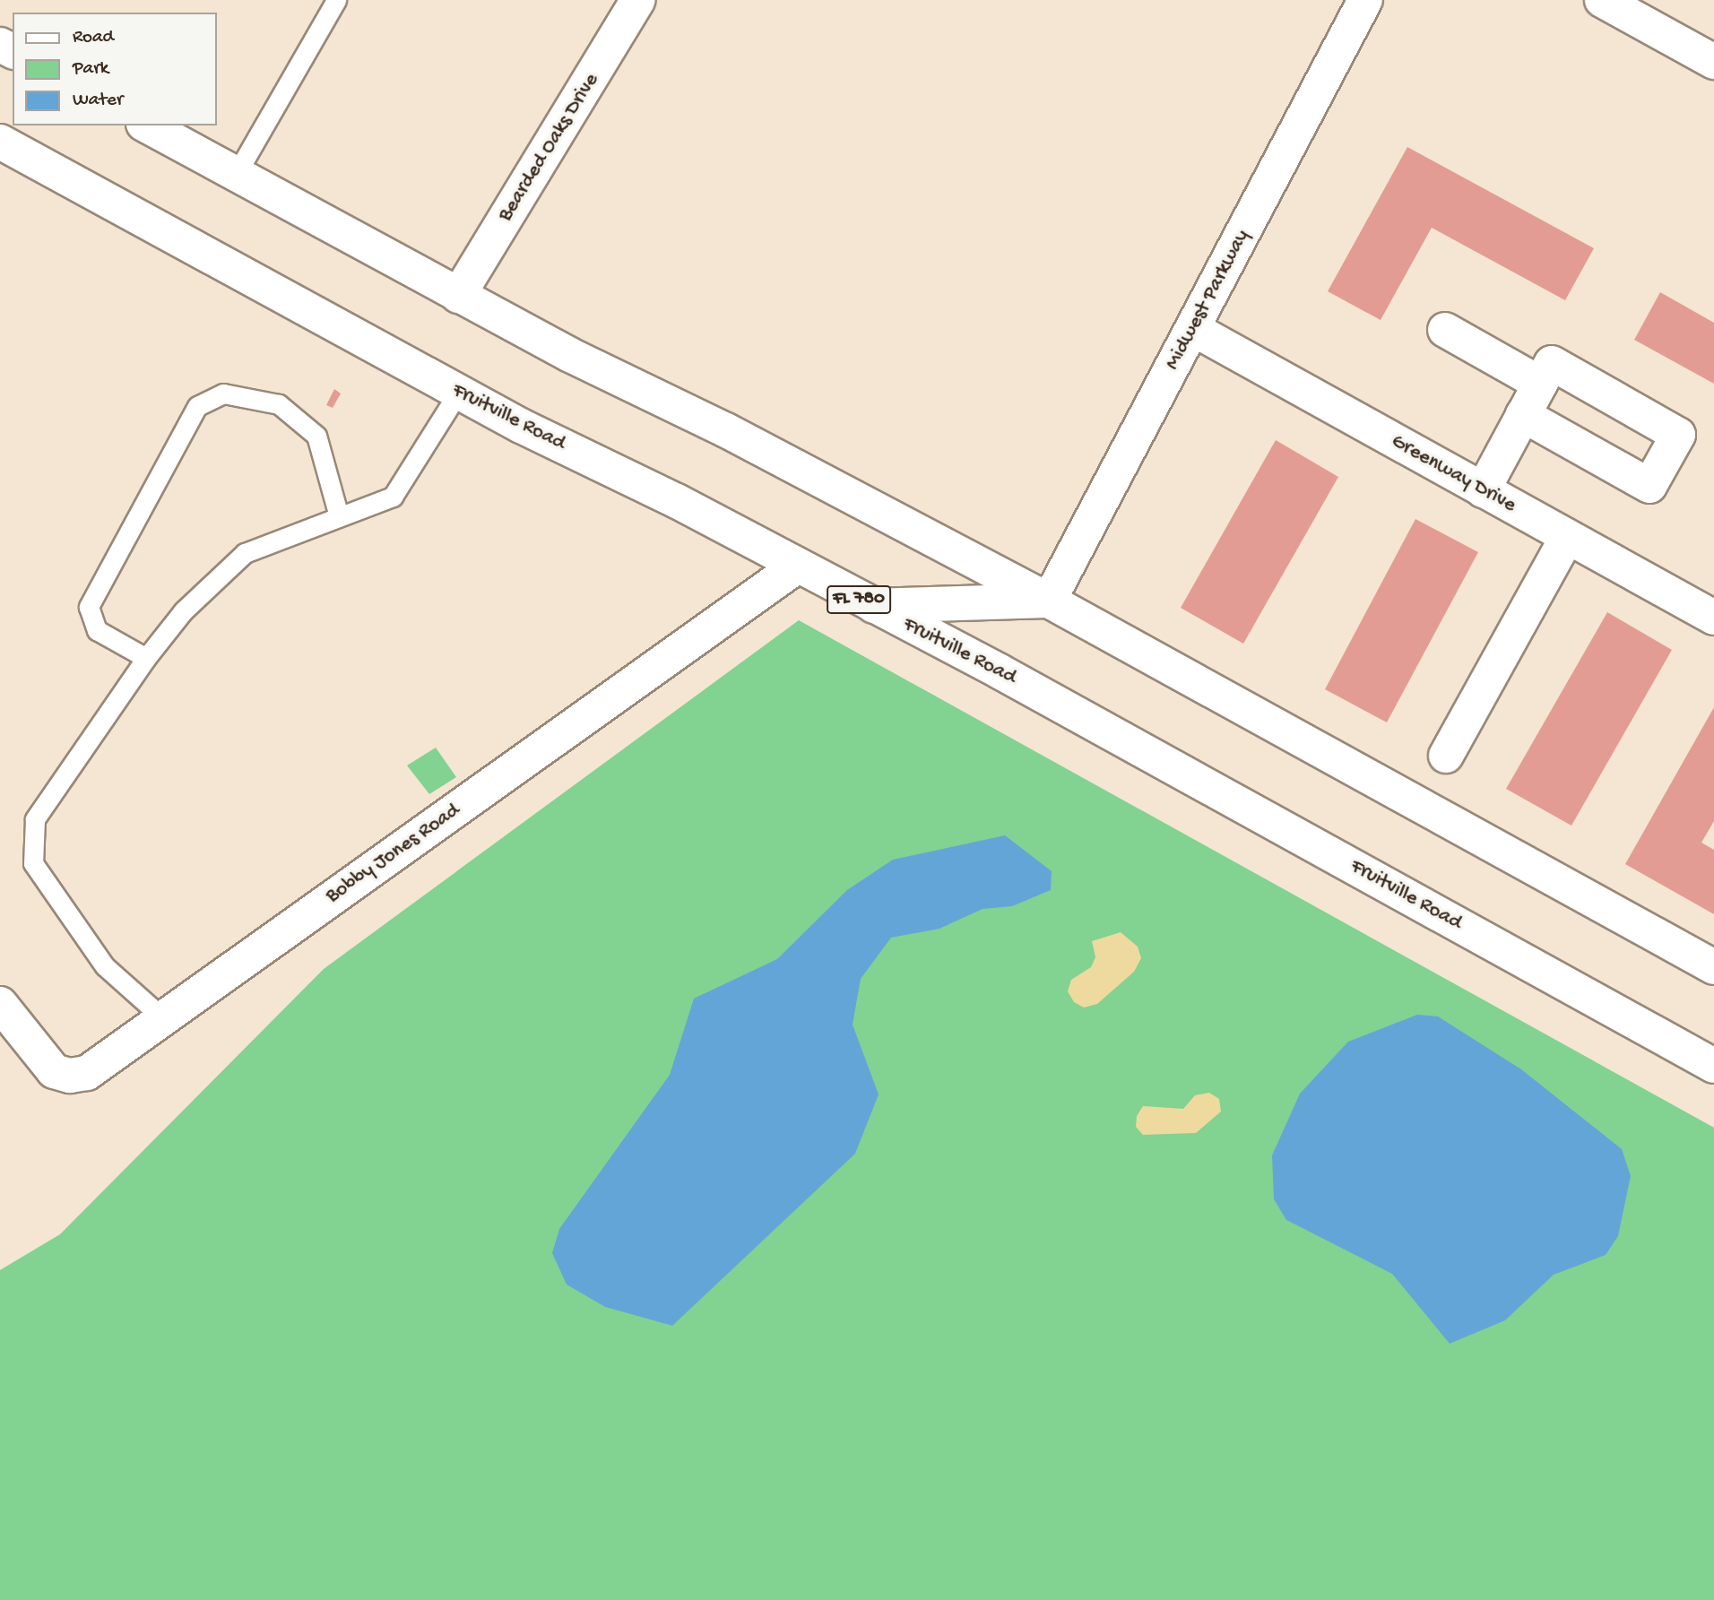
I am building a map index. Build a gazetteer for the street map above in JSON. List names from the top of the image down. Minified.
{"streets":{"main road":["Bearded Oaks Drive","Midwest Parkway","Fruitville Road","Greenway Drive","FL 780","Bobby Jones Road"]},"crossings":[["Midwest Parkway","Greenway Drive"],["Fruitville Road","Bobby Jones Road"]],"legend":["Road","Park","Water"]}
